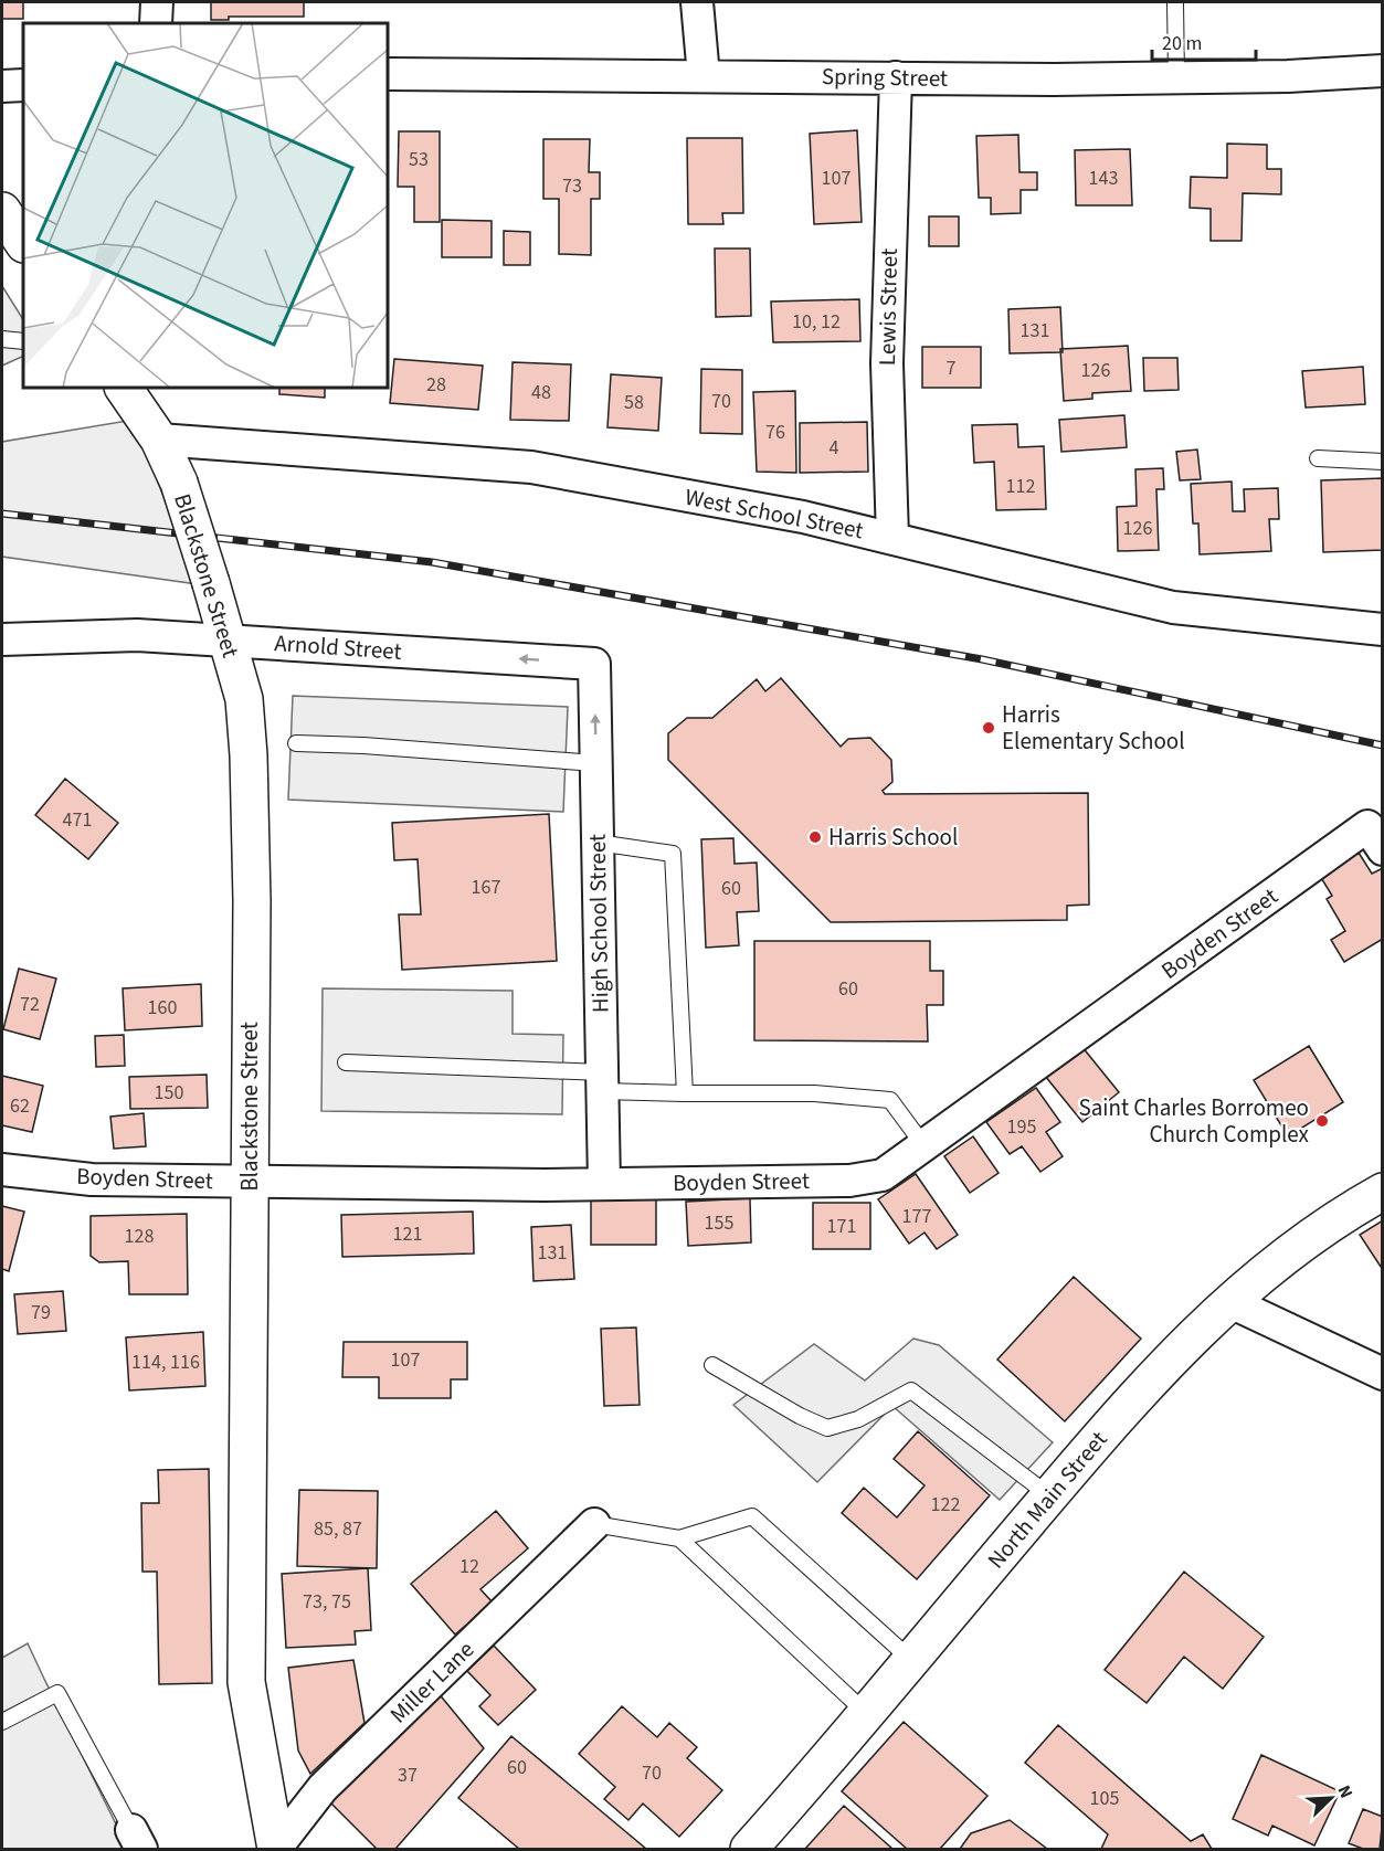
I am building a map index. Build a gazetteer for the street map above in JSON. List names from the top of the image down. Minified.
{"streets":{"street":["Spring Street","Lewis Street","West School Street","Blackstone Street","Arnold Street","High School Street","Boyden Street","North Main Street","Miller Lane"]},"crossings":[["Spring Street","Lewis Street"],["Lewis Street","West School Street"],["West School Street","Blackstone Street"],["Blackstone Street","Arnold Street"],["Blackstone Street","Boyden Street"],["Blackstone Street","Miller Lane"],["Arnold Street","High School Street"],["High School Street","Boyden Street"]],"one_way":["Arnold Street"],"places":["Harris Elementary School","Harris School","Saint Charles Borromeo Church Complex"],"house_numbers":["53","107","143","73","10, 12","131","7","126","28","48","70","58","76","4","112","126","471","167","60","60","72","160","150","62","195","177","155","171","121","128","131","79","107","114, 116","122","85, 87","12","73, 75","60","70","37","105"],"scale_bar":"20 m","north":"top right"}
